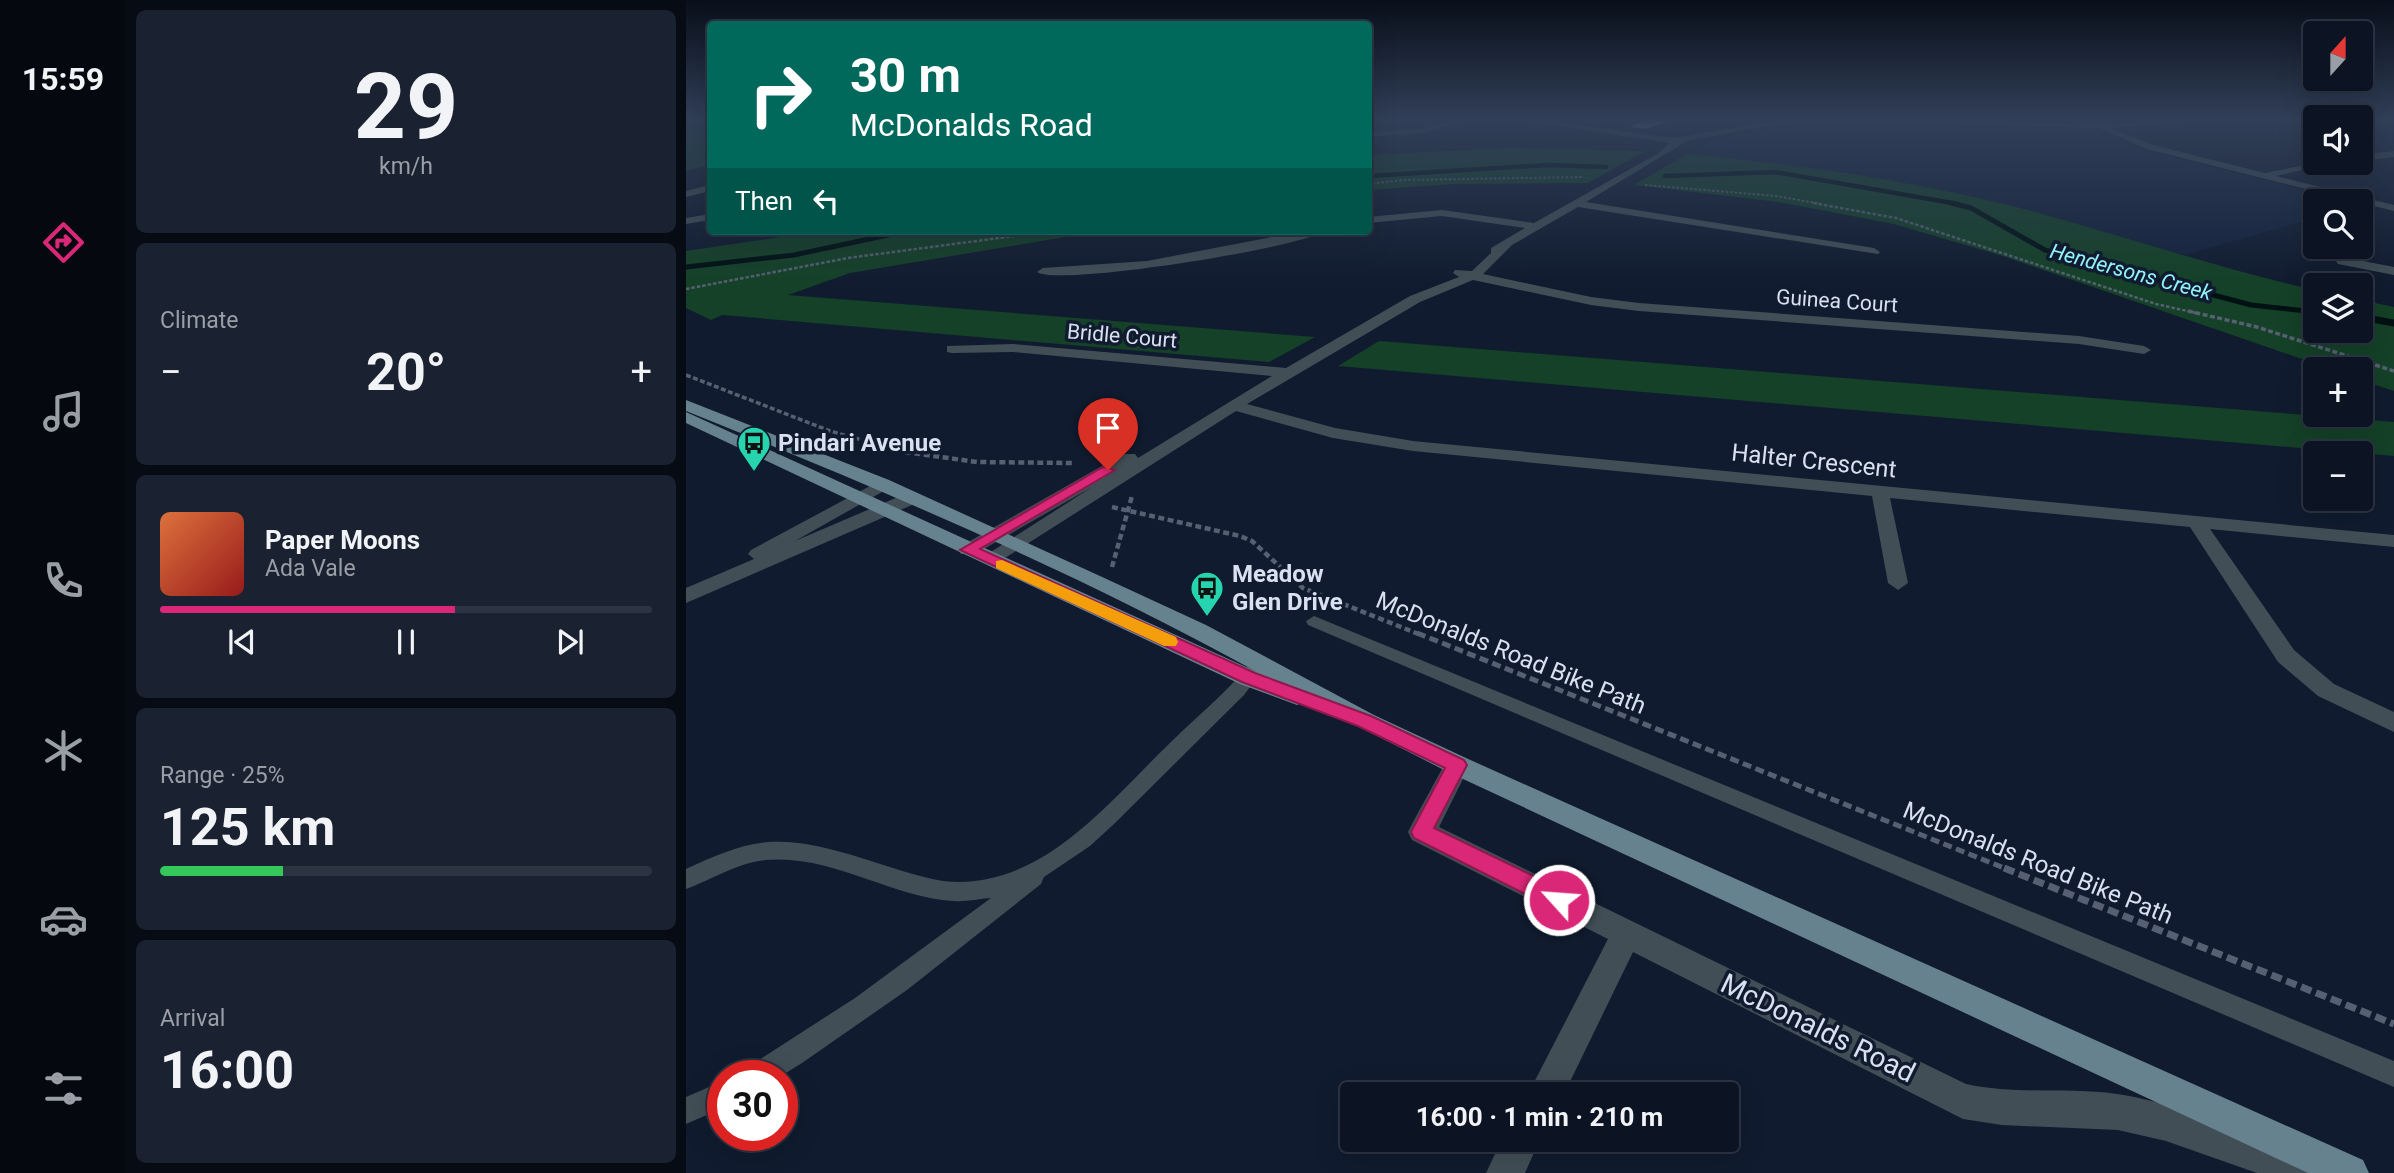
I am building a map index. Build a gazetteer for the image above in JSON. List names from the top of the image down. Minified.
{"streets":{"street":["Guinea Court","Bridle Court","Halter Crescent","McDonalds Road"],"path":["McDonalds Road Bike Path"]},"water":["Hendersons Creek"],"places":{"bus stop":["Pindari Avenue","Meadow Glen Drive"]},"north":"top","page":{"tabs":"15:59","tile":[["29","km/h"],"Climate",["Range · 25%","125 km"],["Arrival","16:00"]],"map_buttons":["+","−"],"turn":["30 m","McDonalds Road"],"then":"Then","heat":["−","20°","+"],"song":["Paper Moons","Ada Vale"],"limit":"30","trip":"16:00 · 1 min · 210 m"}}
